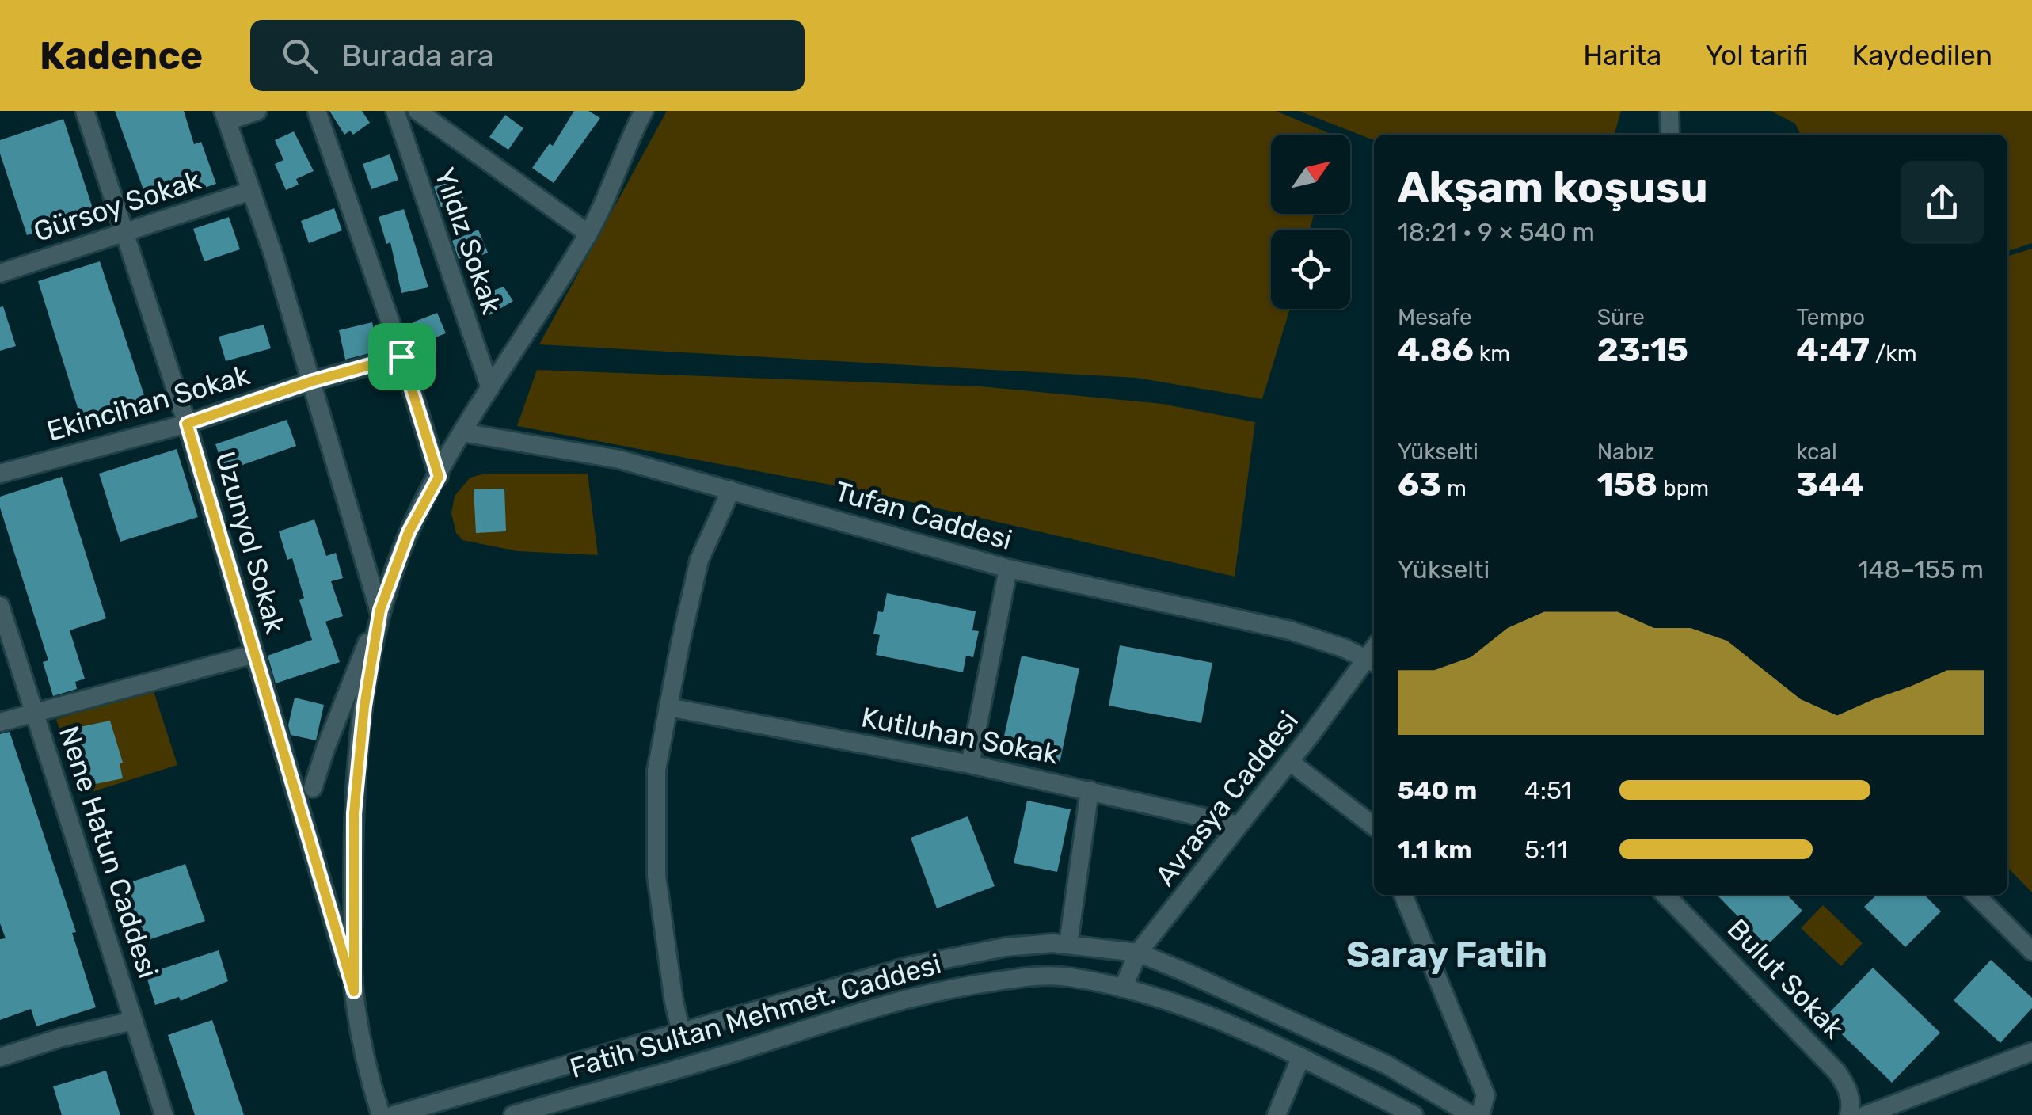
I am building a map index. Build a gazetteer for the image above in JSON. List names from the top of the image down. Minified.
{"streets":{"street":["Gürsoy Sokak","Yıldız Sokak","Ekincihan Sokak","Tufan Caddesi","Uzunyol Sokak","Kutluhan Sokak","Avrasya Caddesi","Nene Hatun Caddesi","Bulut Sokak","Fatih Sultan Mehmet. Caddesi"]},"crossings":[["Gürsoy Sokak","Uzunyol Sokak"],["Ekincihan Sokak","Uzunyol Sokak"],["Kutluhan Sokak","Avrasya Caddesi"],["Avrasya Caddesi","Fatih Sultan Mehmet. Caddesi"]],"districts":["Saray Fatih"],"north":"top right","page":{"header":"Kadence","search":"Burada ara","nav":["Harita","Yol tarifi","Kaydedilen"],"heading":["Akşam koşusu","18:21 · 9 × 540 m"],"stats":[["Mesafe","4.86 km"],["Süre","23:15"],["Tempo","4:47 /km"],["Yükselti","63 m"],["Nabız","158 bpm"],["kcal","344"]],"chart":["Yükselti","148–155 m"],"list":[{"name":"540 m","note":"4:51"},{"name":"1.1 km","note":"5:11"}]}}
